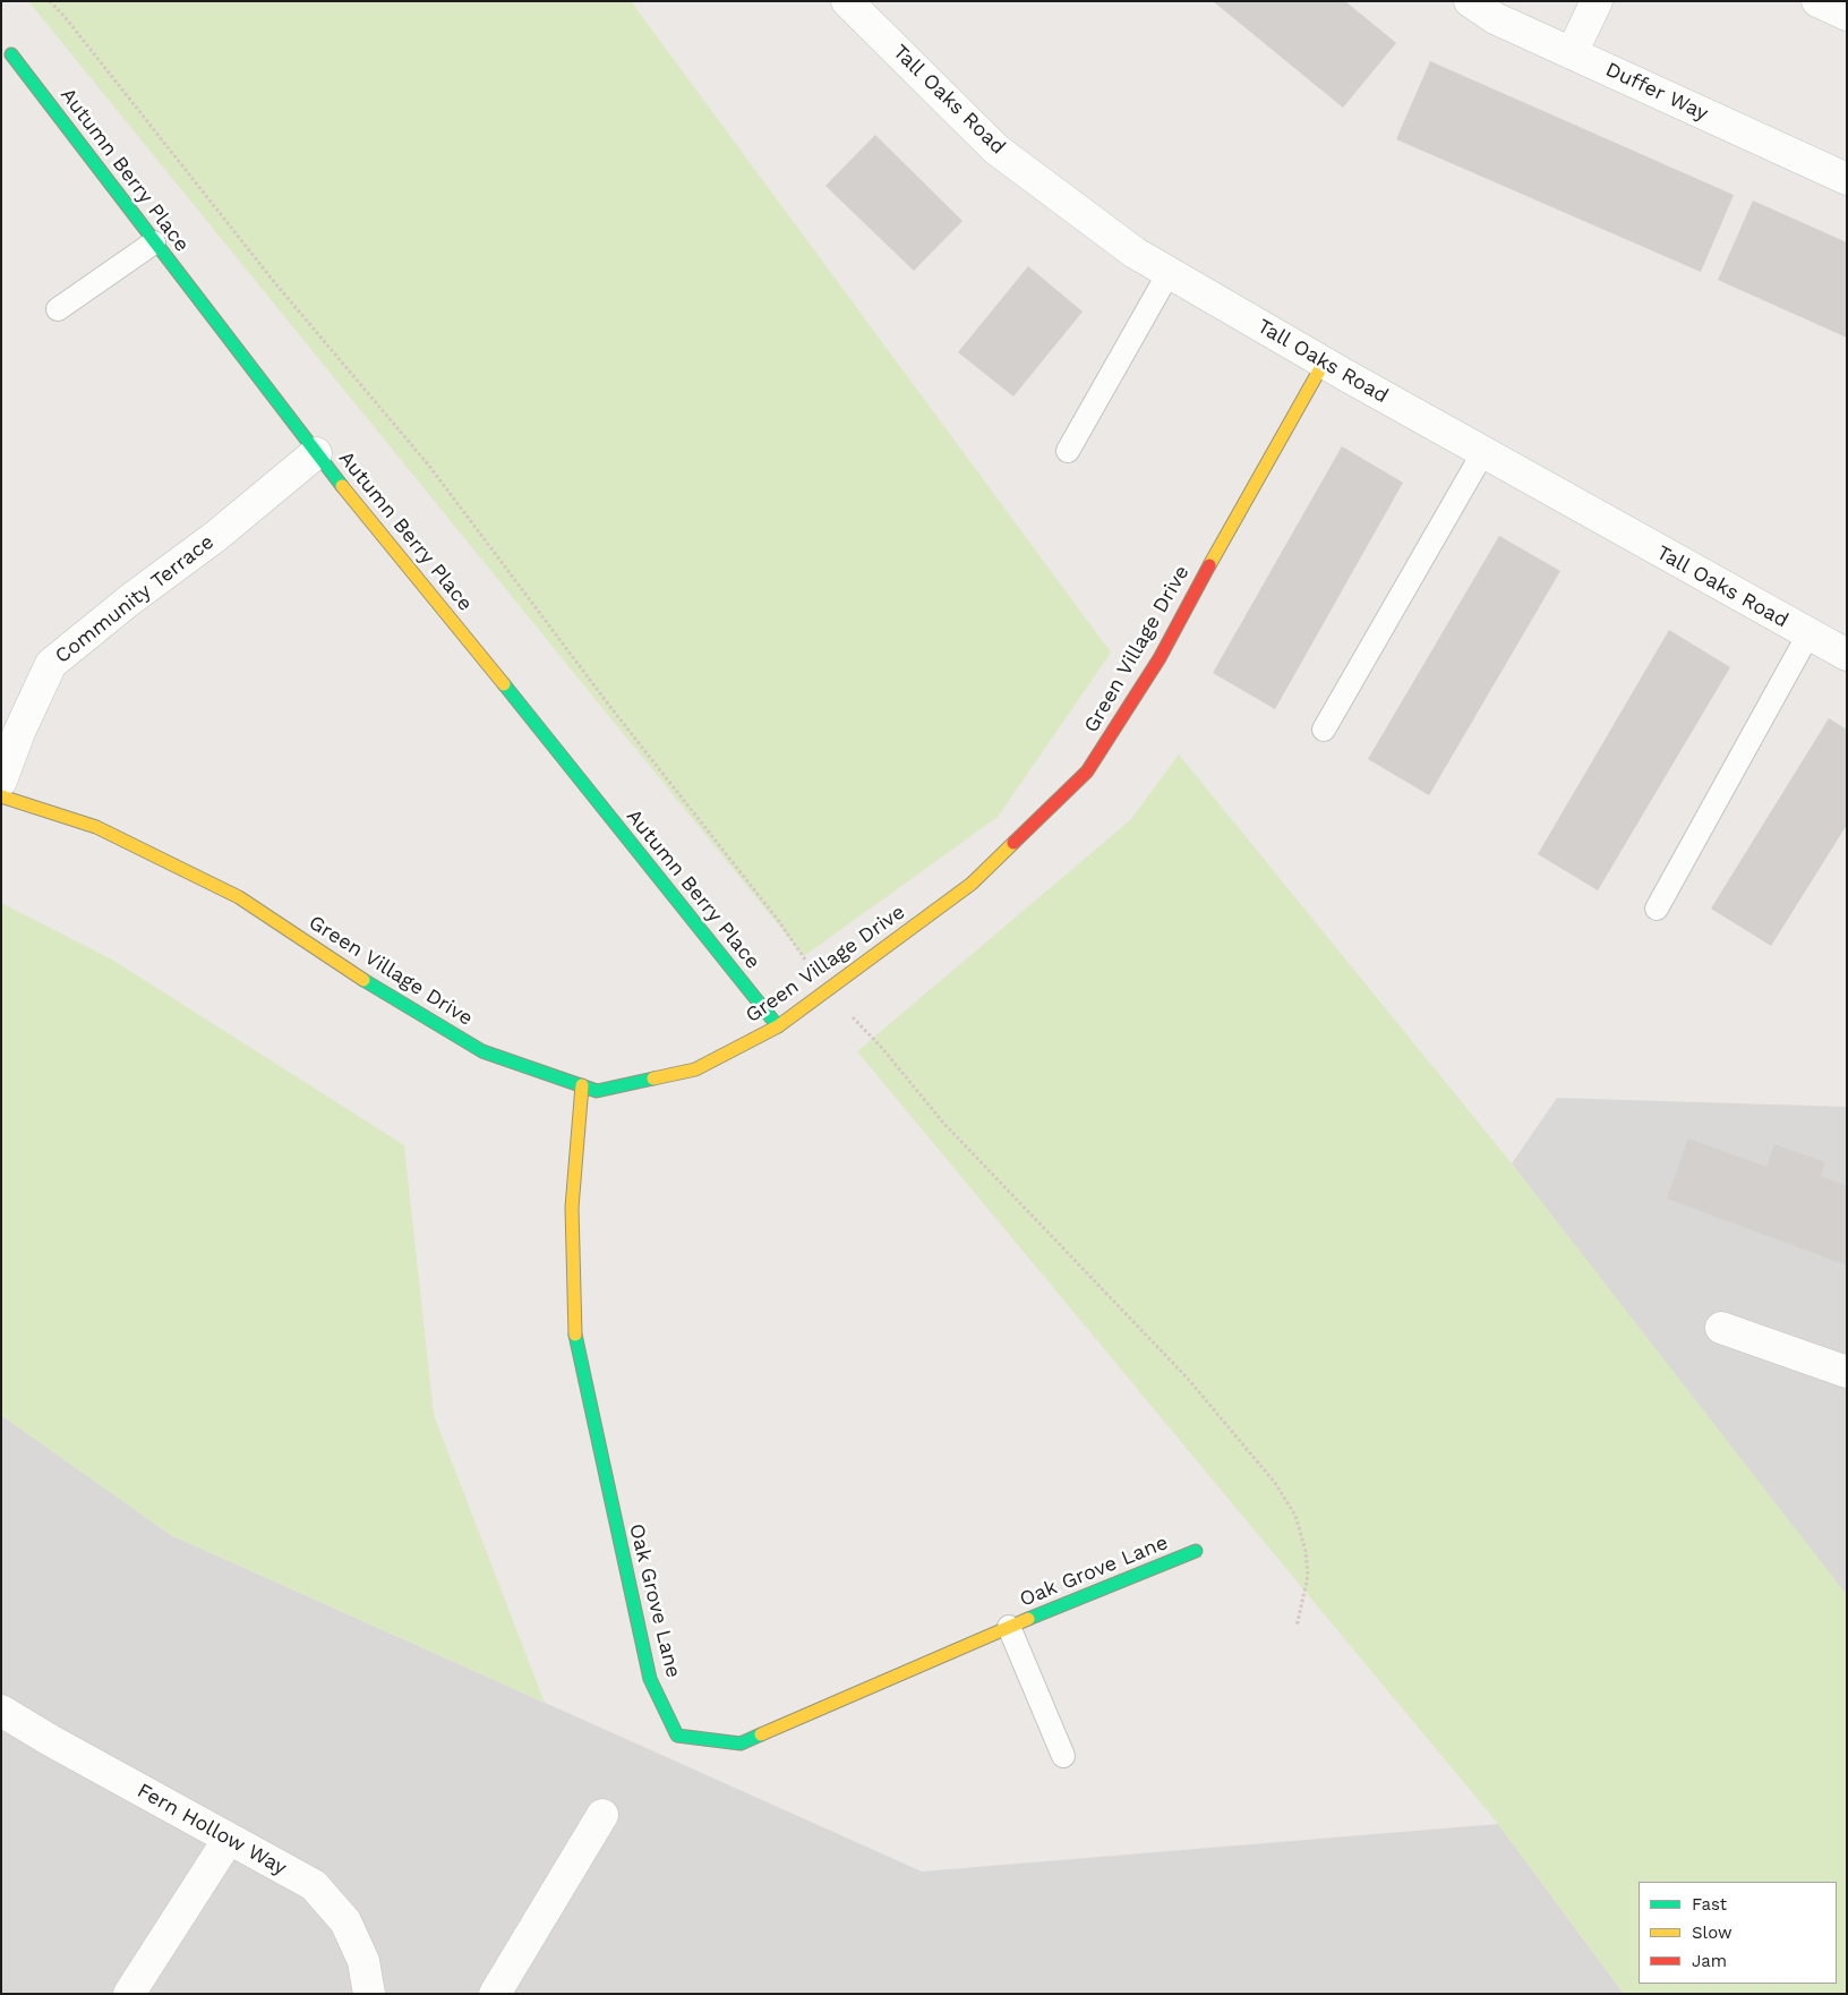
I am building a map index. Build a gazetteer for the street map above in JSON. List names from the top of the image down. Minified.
{"streets":{"street":["Duffer Way","Tall Oaks Road","Autumn Berry Place","Community Terrace","Green Village Drive","Oak Grove Lane","Fern Hollow Way"]},"crossings":[["Tall Oaks Road","Green Village Drive"],["Autumn Berry Place","Community Terrace"],["Autumn Berry Place","Green Village Drive"],["Green Village Drive","Oak Grove Lane"]],"legend":["Fast","Slow","Jam"]}
